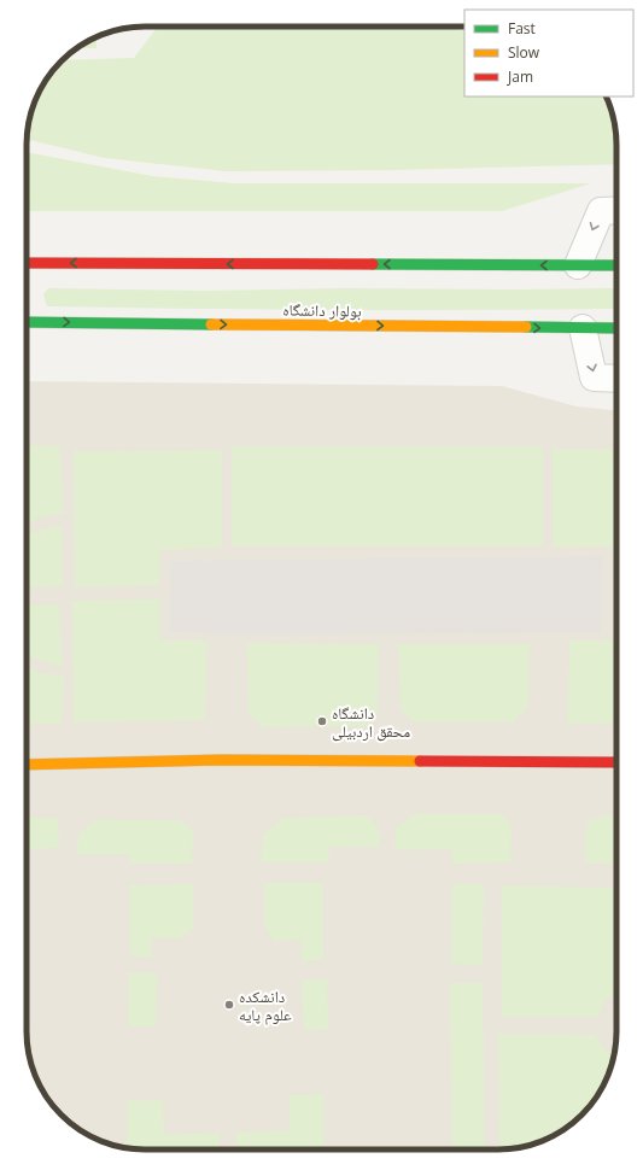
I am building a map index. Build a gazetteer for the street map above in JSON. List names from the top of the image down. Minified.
{"streets":{"main road":["بولوار دانشگاه"]},"places":["دانشگاه محقق اردبیلی","دانشکده علوم پایه"],"legend":["Fast","Slow","Jam"]}
